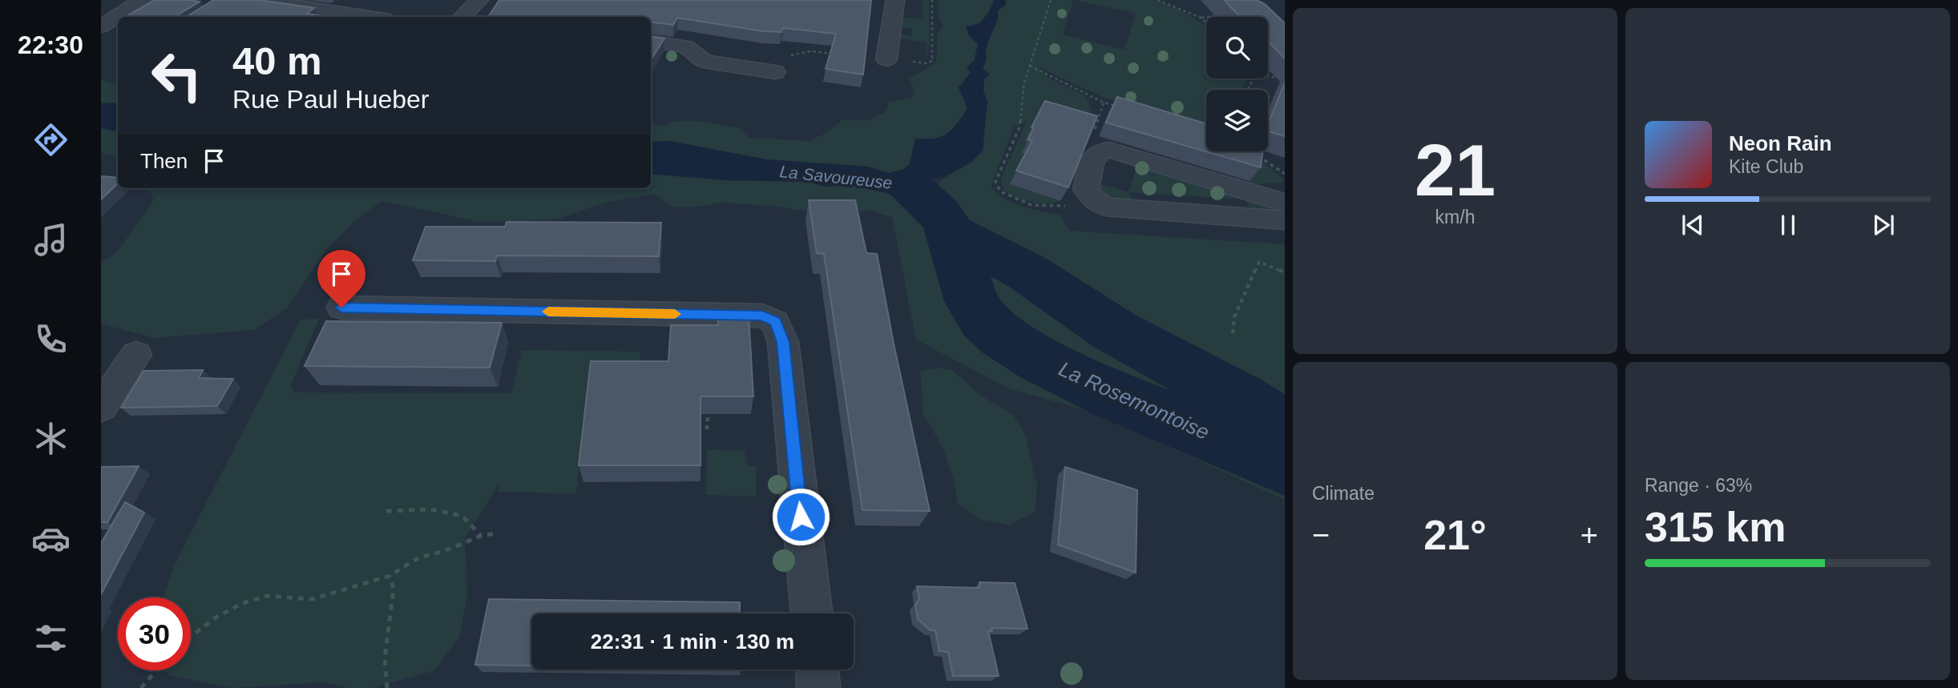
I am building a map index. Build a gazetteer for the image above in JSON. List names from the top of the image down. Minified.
{"water":["La Savoureuse","La Rosemontoise"],"page":{"tabs":"22:30","tile":[["21","km/h"],"Climate",["Range · 63%","315 km"]],"turn":["40 m","Rue Paul Hueber"],"song":["Neon Rain","Kite Club"],"then":"Then","heat":["−","21°","+"],"limit":"30","trip":"22:31 · 1 min · 130 m"}}
